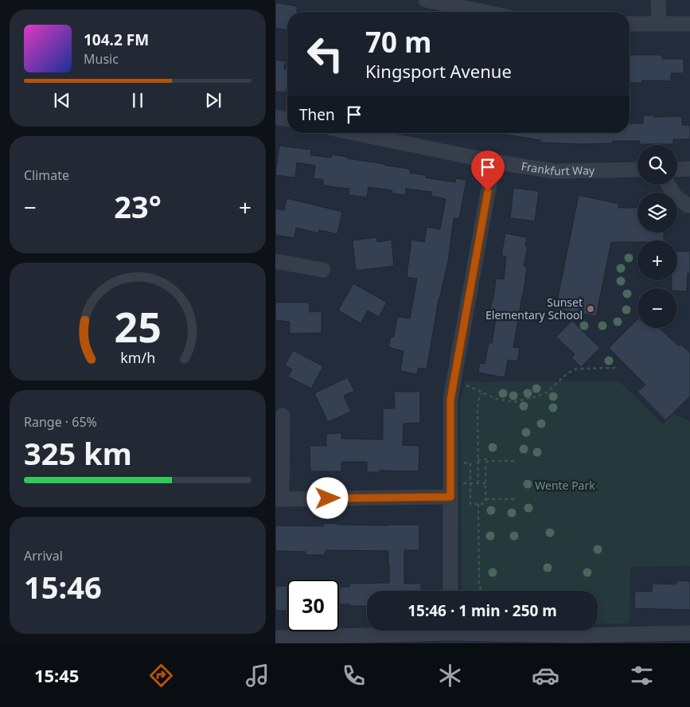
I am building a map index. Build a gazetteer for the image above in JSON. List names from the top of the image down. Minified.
{"streets":{"street":["Frankfurt Way"]},"parks":["Wente Park"],"places":["Sunset Elementary School"],"page":{"turn":["70 m","Kingsport Avenue"],"song":["104.2 FM","Music"],"then":"Then","tile":["Climate",["Range · 65%","325 km"],["Arrival","15:46"]],"map_buttons":["+","−"],"heat":["−","23°","+"],"limit":"30","trip":"15:46 · 1 min · 250 m","tabs":"15:45","gauge":["25","km/h"]}}
